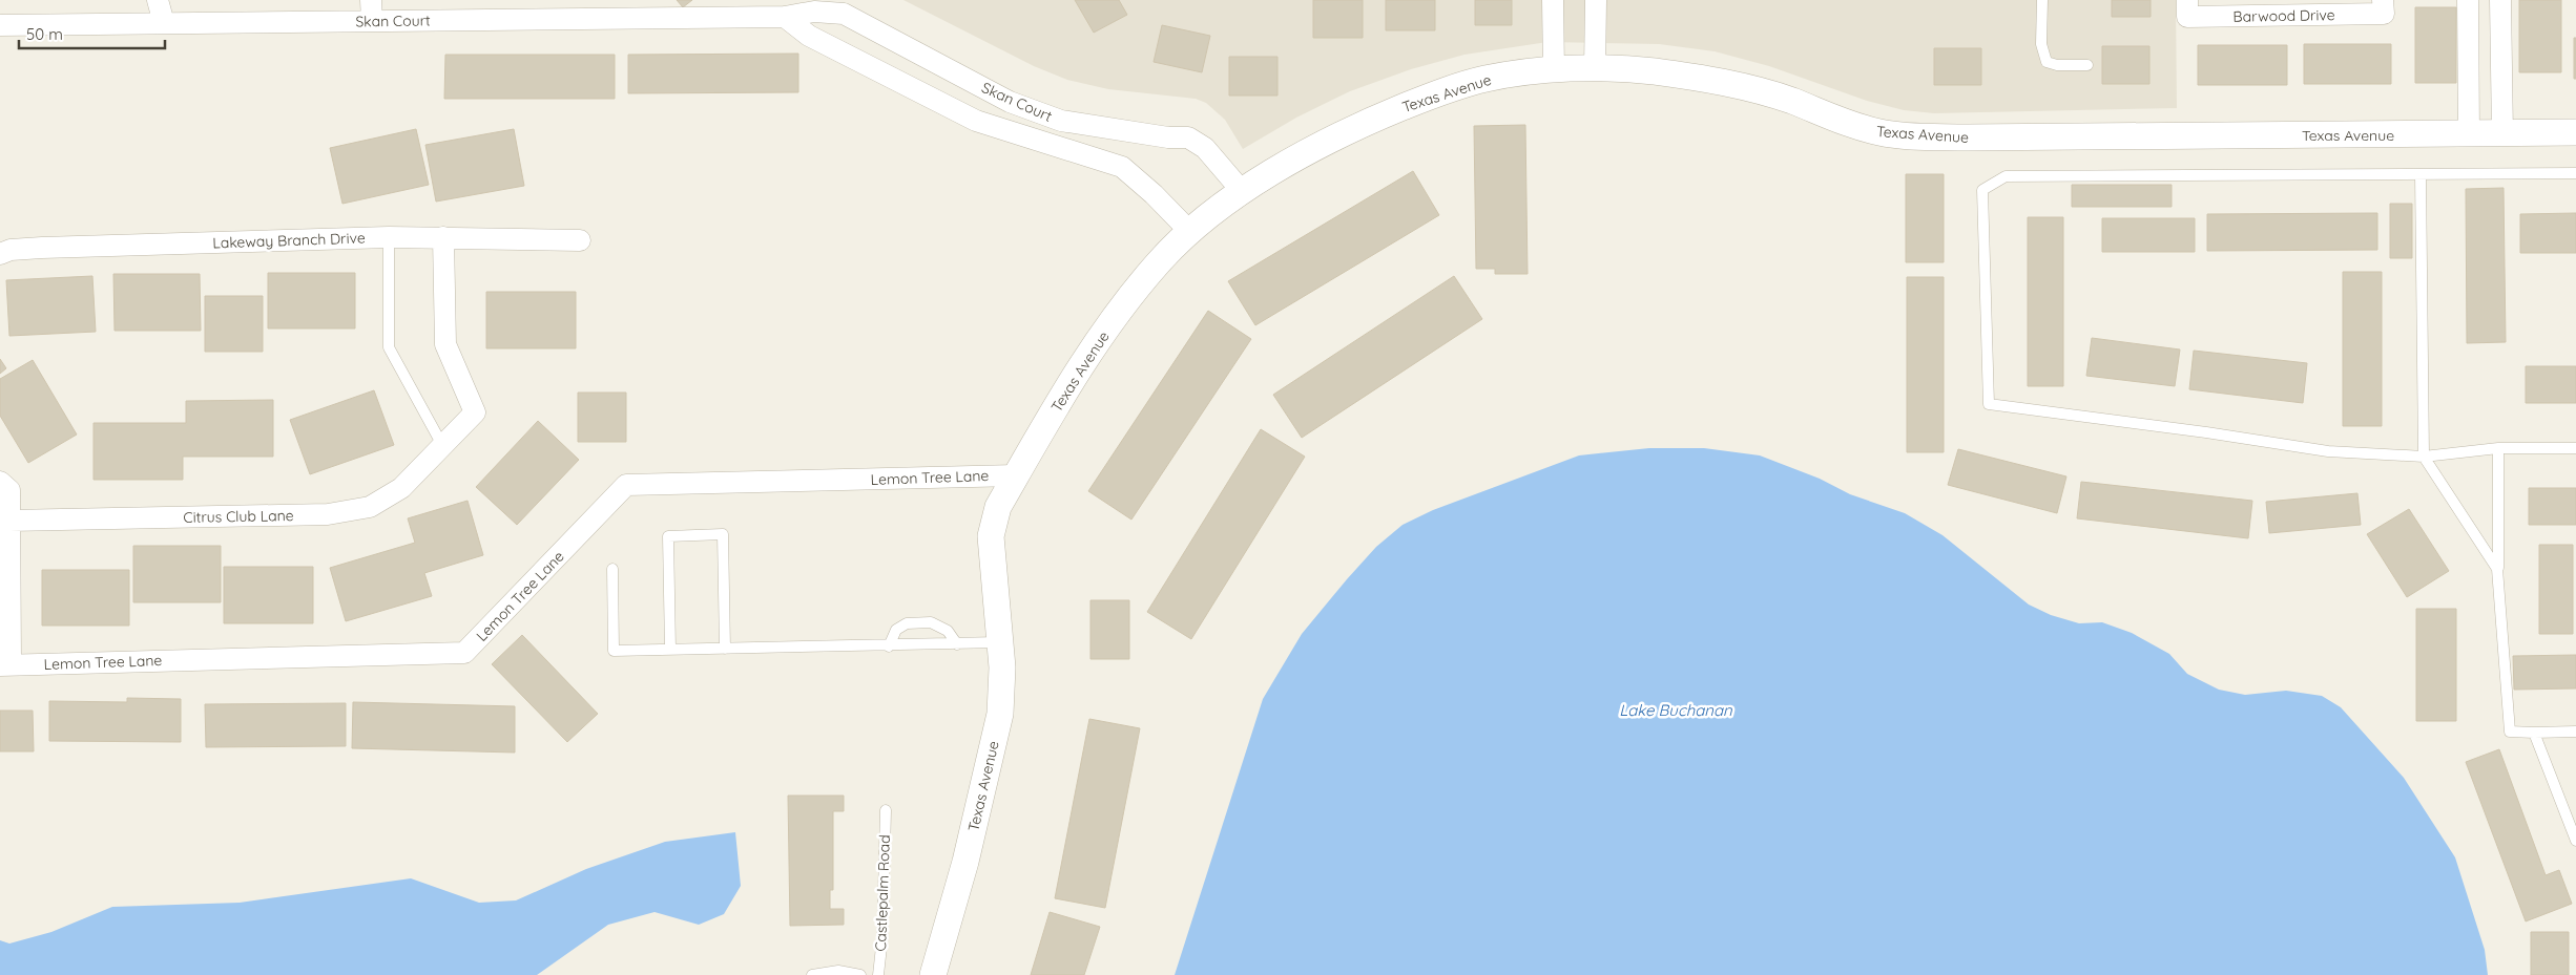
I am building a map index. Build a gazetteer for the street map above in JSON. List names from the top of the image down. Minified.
{"streets":{"street":["Barwood Drive","Skan Court","Texas Avenue","Lakeway Branch Drive","Lemon Tree Lane","Citrus Club Lane"],"lane":["Castlepalm Road"]},"crossings":[["Skan Court","Texas Avenue"],["Texas Avenue","Lemon Tree Lane"],["Lakeway Branch Drive","Citrus Club Lane"]],"water":["Lake Buchanan"],"scale_bar":"50 m"}
